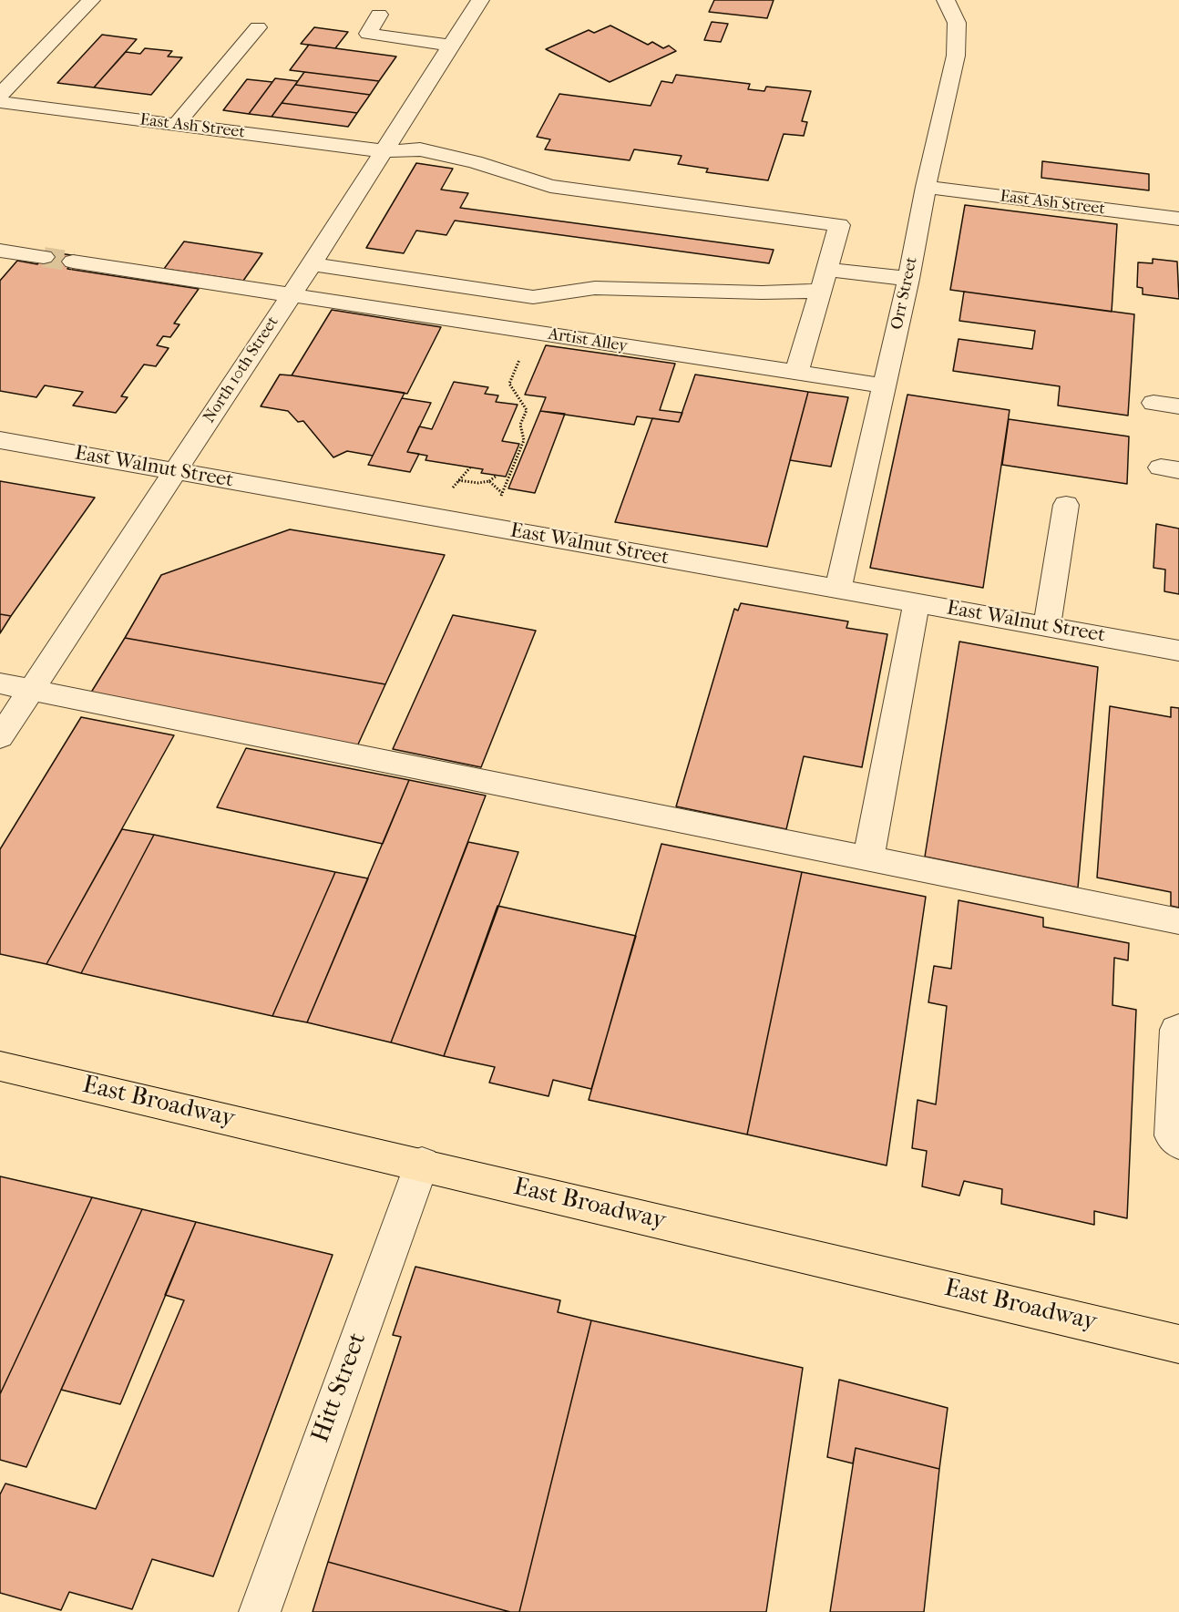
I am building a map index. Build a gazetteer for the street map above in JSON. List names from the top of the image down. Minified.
{"streets":{"main road":["East Broadway"],"street":["East Ash Street","Orr Street","Artist Alley","North 10th Street","East Walnut Street","Hitt Street"]},"crossings":[["East Ash Street","Orr Street"],["East Ash Street","North 10th Street"],["Orr Street","Artist Alley"],["Orr Street","East Walnut Street"],["Artist Alley","North 10th Street"],["North 10th Street","East Walnut Street"],["East Broadway","Hitt Street"]]}
